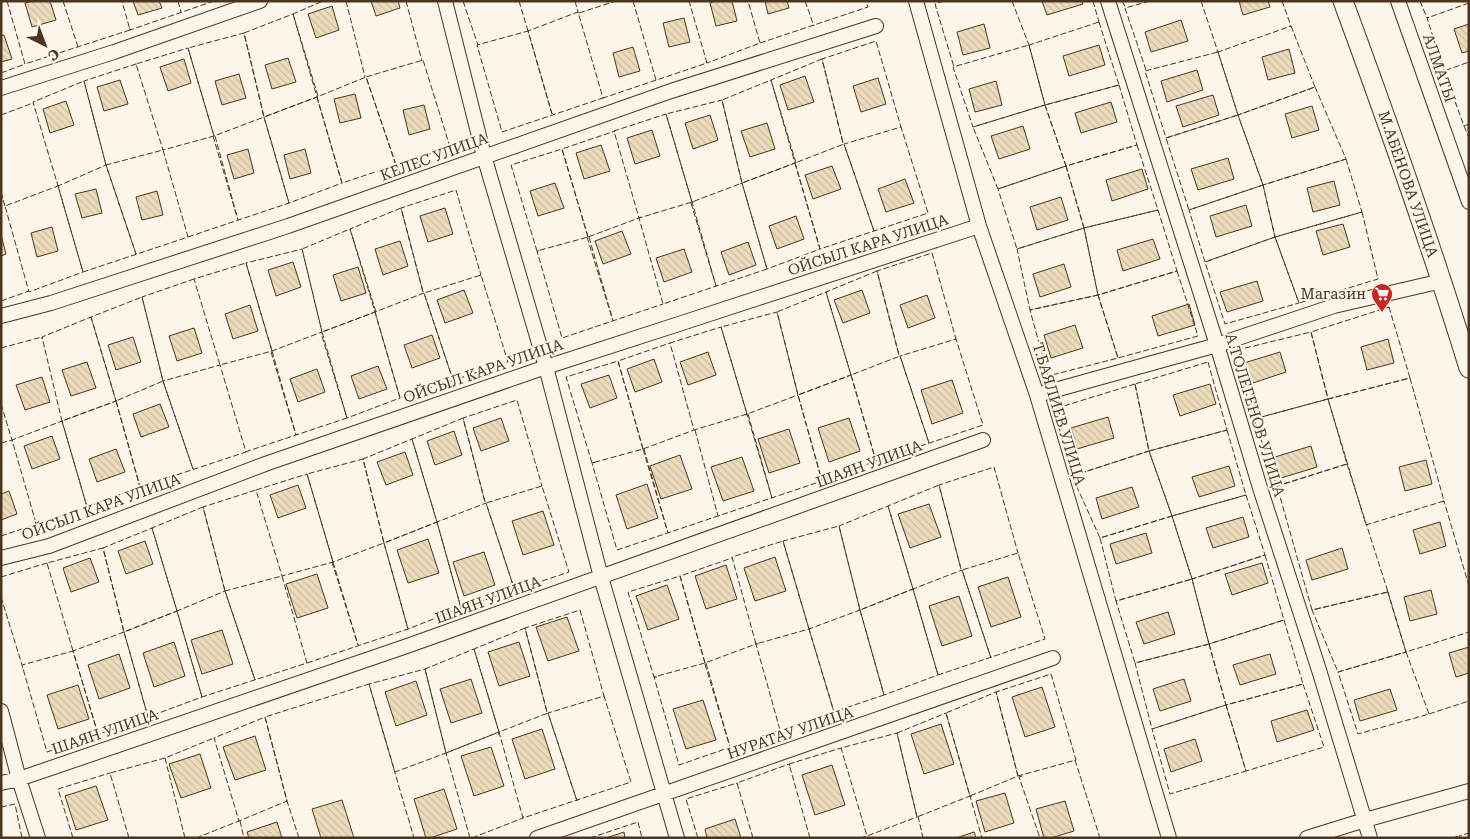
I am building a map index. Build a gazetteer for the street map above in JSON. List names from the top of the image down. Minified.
{"streets":{"main road":["М.АБЕНОВА УЛИЦА"],"street":["АЛМАТЫ","КЕЛЕС УЛИЦА","ОЙСЫЛ КАРА УЛИЦА","Т.БАЯЛИЕВ УЛИЦА","А.ТОЛЕГЕНОВ УЛИЦА","ШАЯН УЛИЦА","НУРАТАУ УЛИЦА"]},"crossings":[["ОЙСЫЛ КАРА УЛИЦА","Т.БАЯЛИЕВ УЛИЦА"]],"places":{"supermarket":["Магазин"]},"north":"bottom right"}
